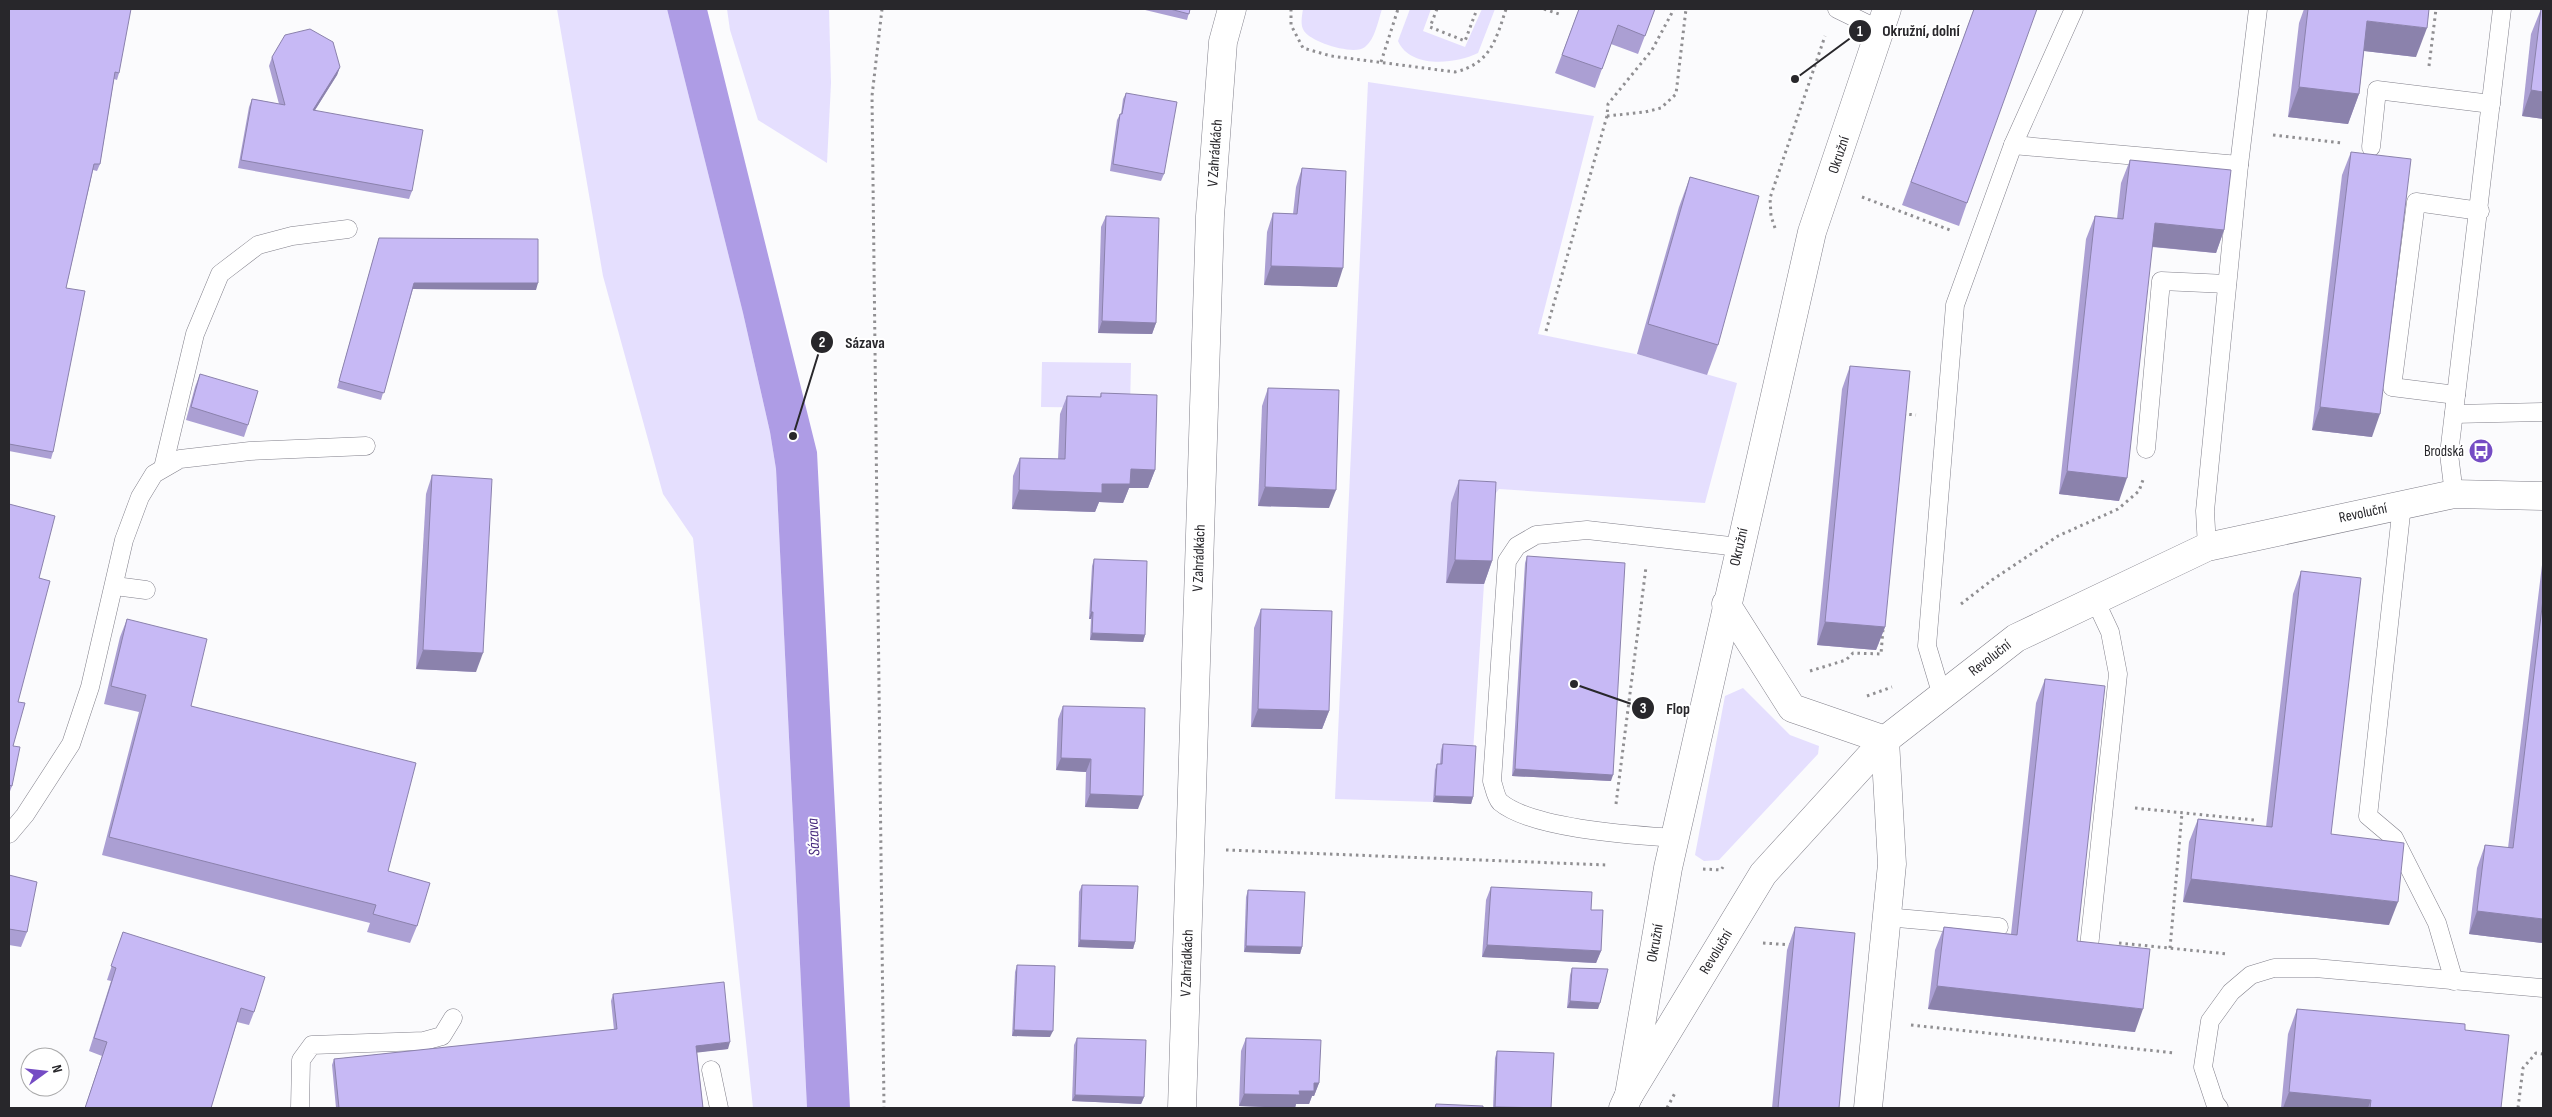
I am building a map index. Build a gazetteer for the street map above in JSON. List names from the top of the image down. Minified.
{"streets":{"street":["V Zahrádkách","Okružní","Revoluční"]},"crossings":[["Okružní","Revoluční"]],"water":["Sázava"],"places":{"other":["Okružní, dolní","Sázava","Flop"],"bus stop":["Brodská"]},"north":"right"}
